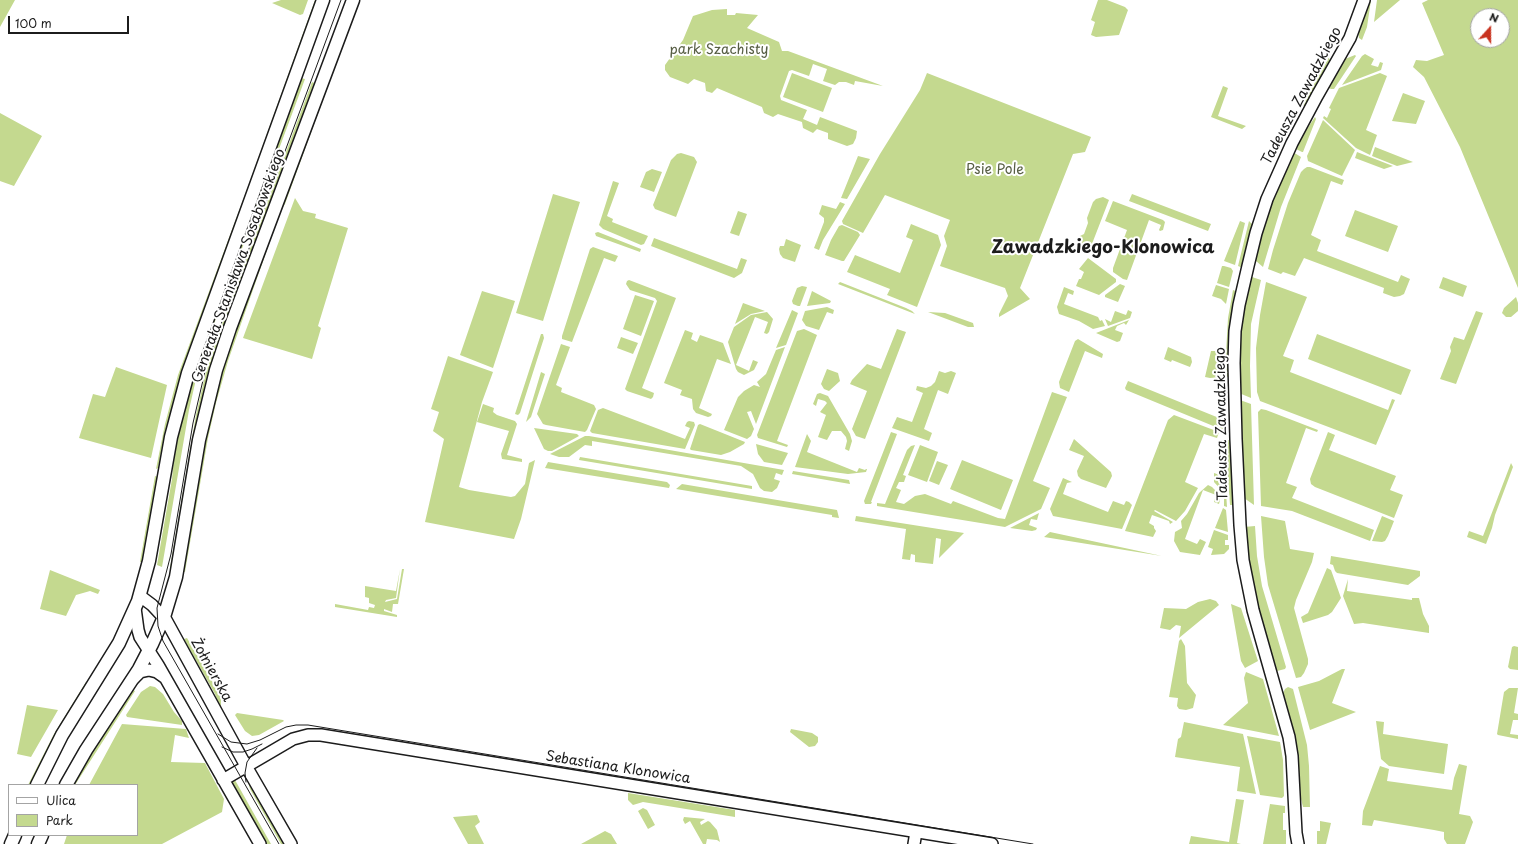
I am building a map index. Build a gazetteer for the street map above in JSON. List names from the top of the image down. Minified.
{"streets":{"main road":["Generała Stanisława Sosabowskiego"],"street":["Tadeusza Zawadzkiego","Żołnierska","Sebastiana Klonowica"]},"crossings":[["Generała Stanisława Sosabowskiego","Żołnierska"],["Żołnierska","Sebastiana Klonowica"]],"districts":["Zawadzkiego-Klonowica"],"parks":["park Szachisty","Psie Pole"],"legend":["Ulica","Park"],"scale_bar":"100 m","north":"top"}
